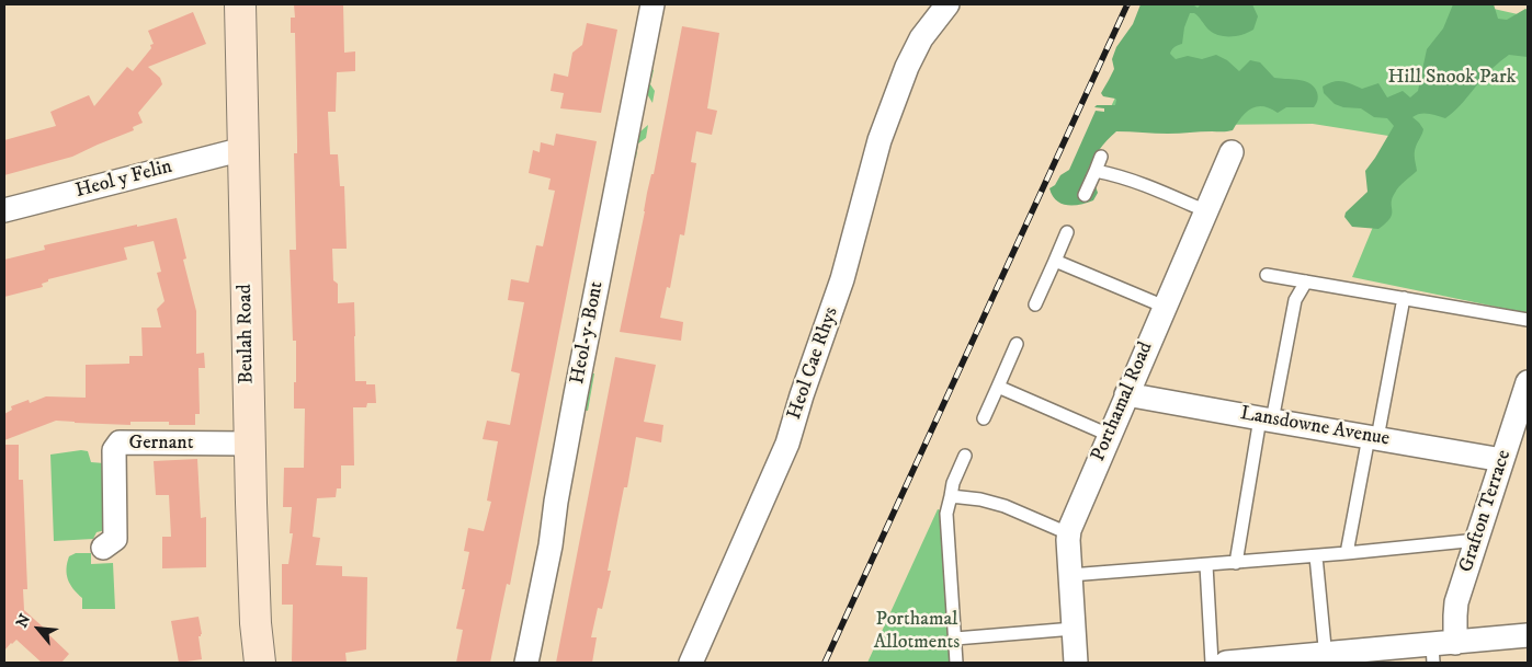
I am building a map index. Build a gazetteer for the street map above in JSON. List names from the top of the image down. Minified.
{"streets":{"street":["Heol y Felin","Heol-y-Bont","Beulah Road","Heol Cae Rhys","Porthamal Road","Lansdowne Avenue","Gernant","Grafton Terrace"]},"crossings":[["Heol y Felin","Beulah Road"],["Beulah Road","Gernant"],["Porthamal Road","Lansdowne Avenue"],["Lansdowne Avenue","Grafton Terrace"]],"parks":["Hill Snook Park","Porthamal Allotments"],"north":"top left"}
